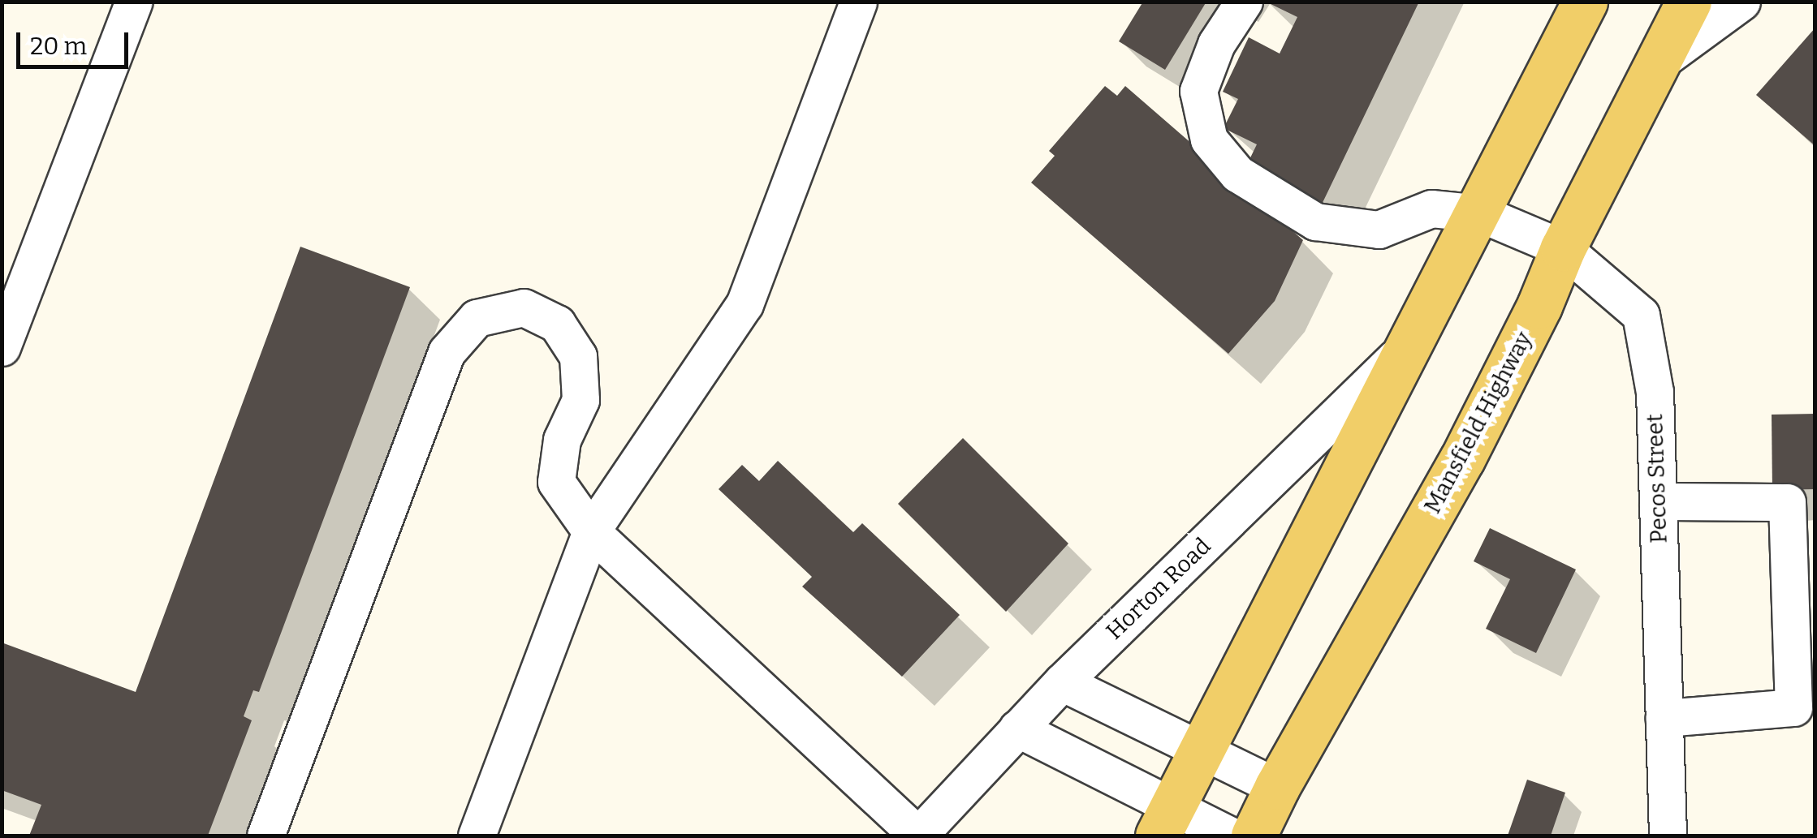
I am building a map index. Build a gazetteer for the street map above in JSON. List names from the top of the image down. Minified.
{"streets":{"main road":["Mansfield Highway"],"street":["Pecos Street","Horton Road"]},"crossings":[["Mansfield Highway","Pecos Street"]],"scale_bar":"20 m"}
